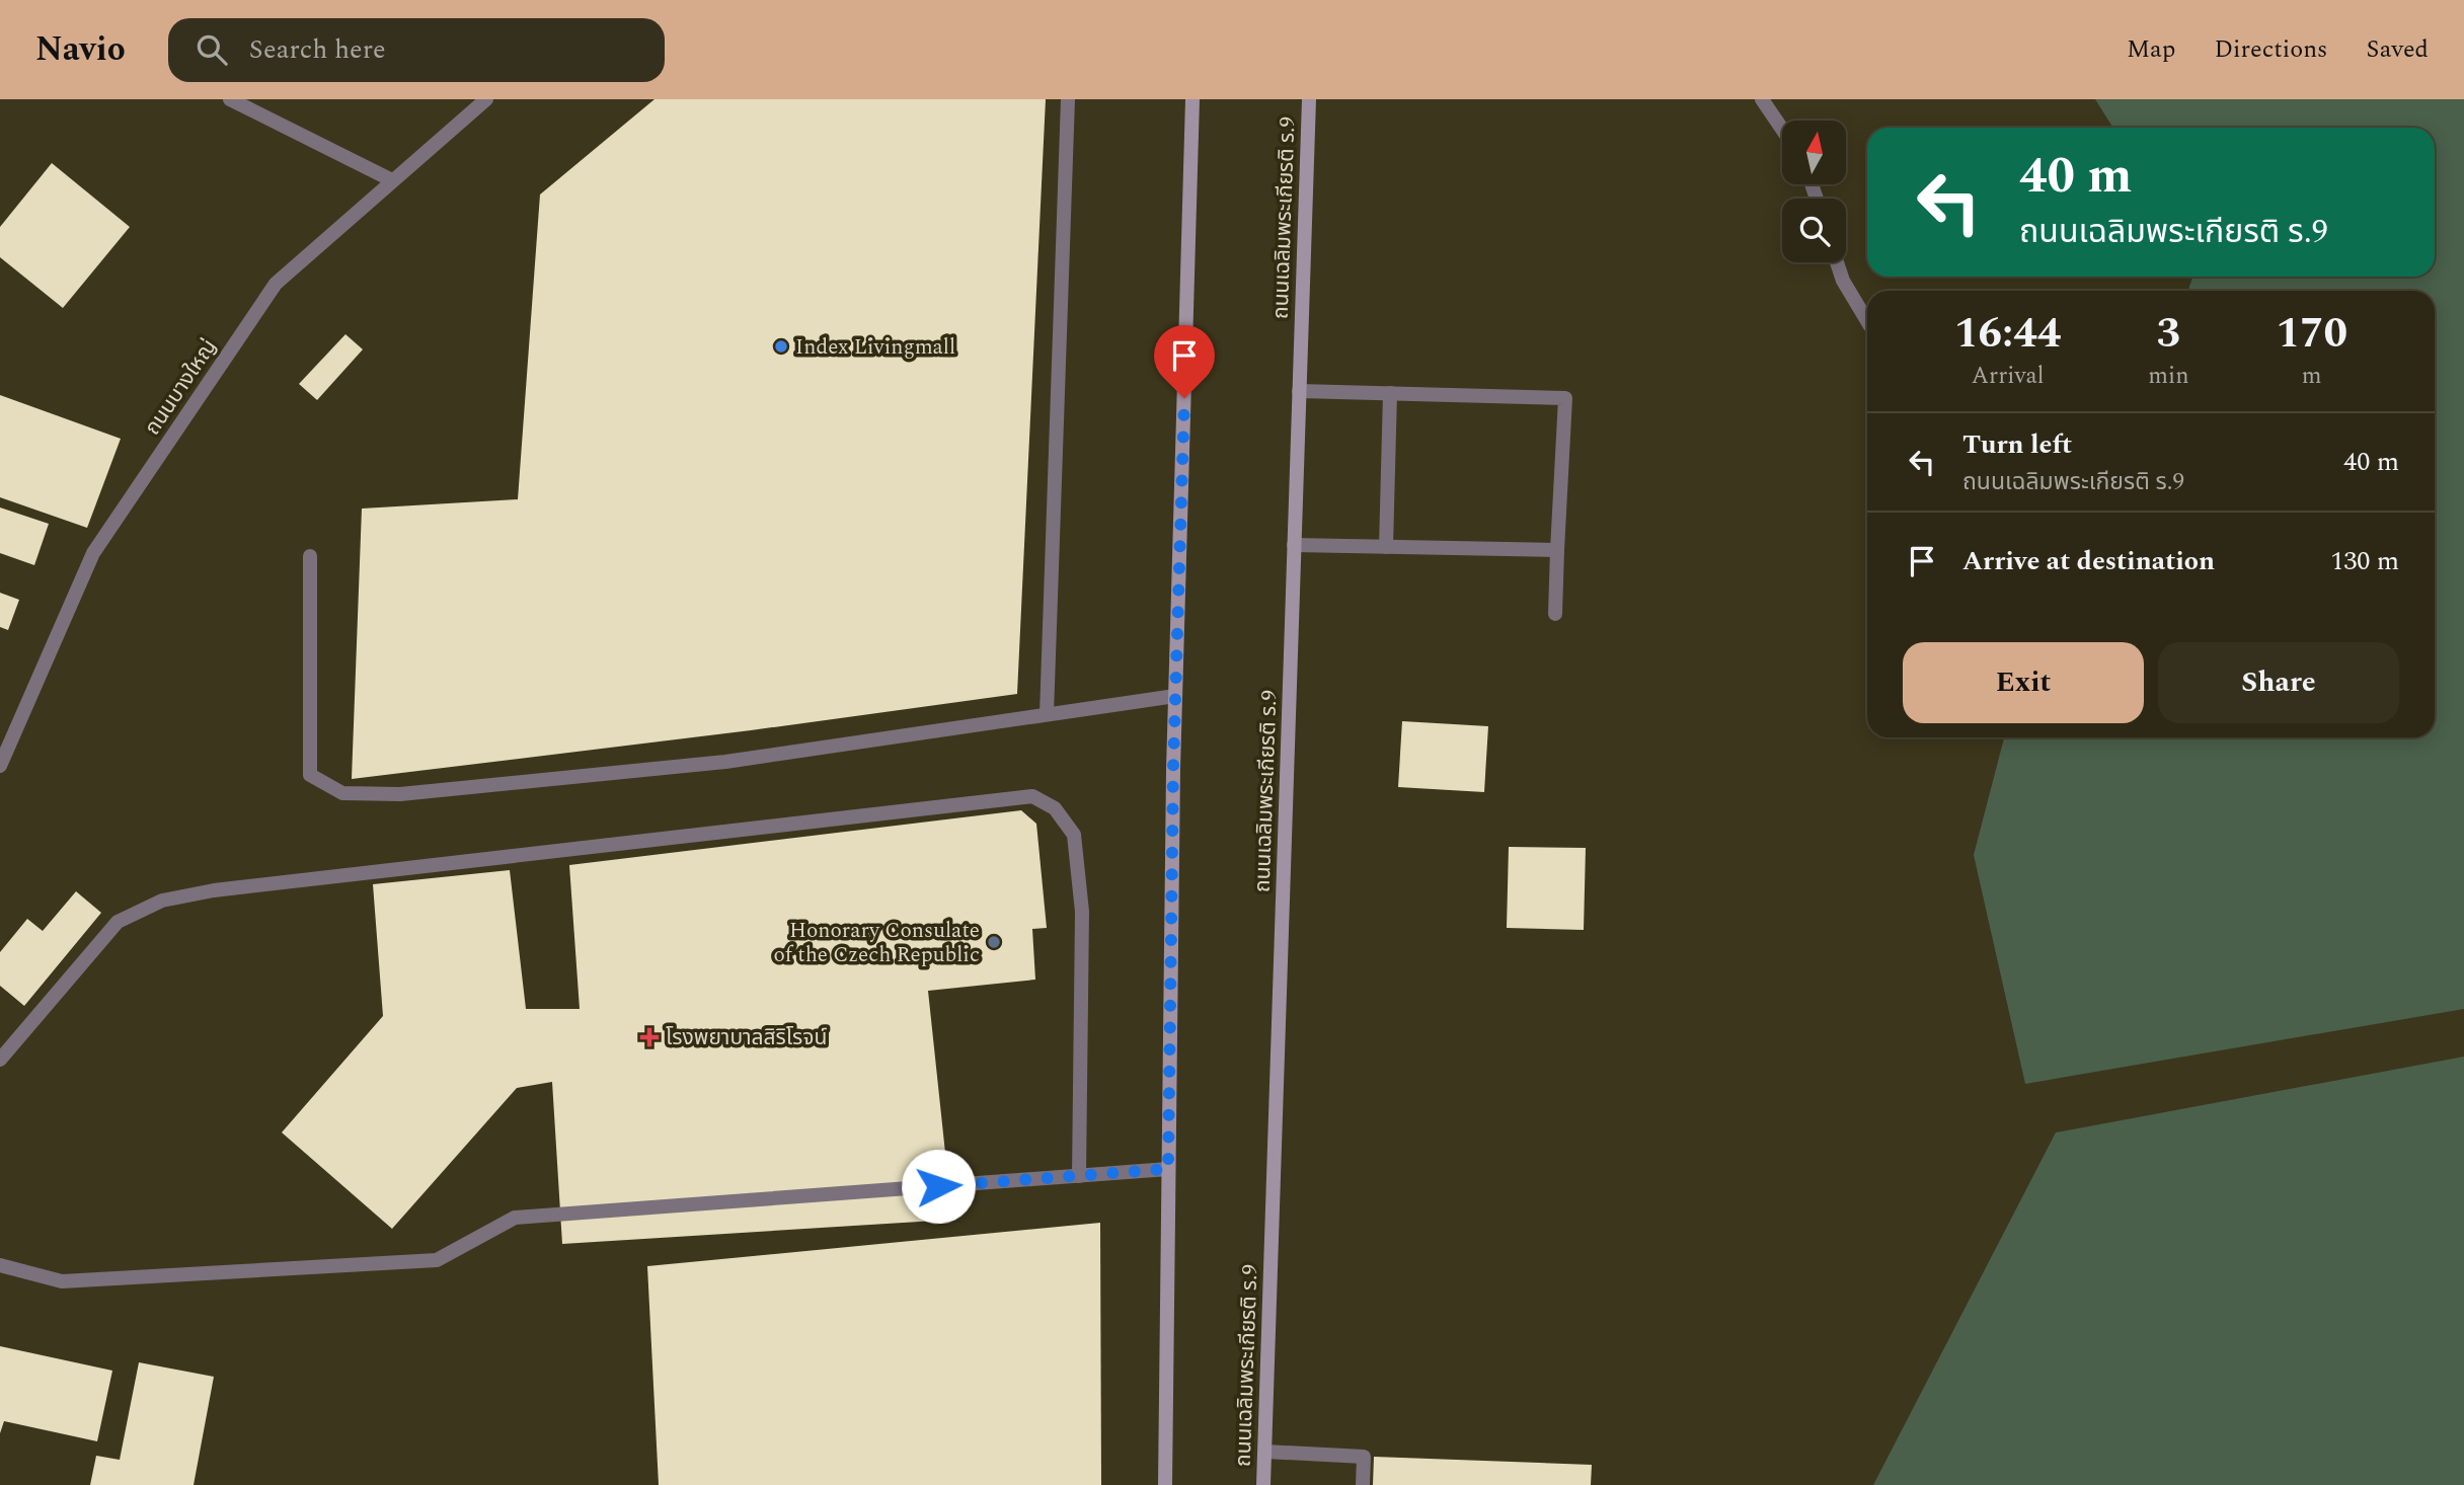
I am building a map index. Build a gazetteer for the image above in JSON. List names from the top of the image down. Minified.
{"streets":{"main road":["ถนนเฉลิมพระเกียรติ ร.9"],"street":["ถนนบางใหญ่"]},"places":{"other":["Index Livingmall","Honorary Consulate of the Czech Republic"],"health":["โรงพยาบาลสิริโรจน์"]},"north":"top","page":{"header":"Navio","search":"Search here","nav":["Map","Directions","Saved"],"turn":["40 m","ถนนเฉลิมพระเกียรติ ร.9"],"eta":["16:44","Arrival","3","min","170","m"],"list":[{"name":"Turn left","note":"ถนนเฉลิมพระเกียรติ ร.9","value":"40 m"},{"name":"Arrive at destination","value":"130 m"}],"buttons":["Exit","Share"]}}
